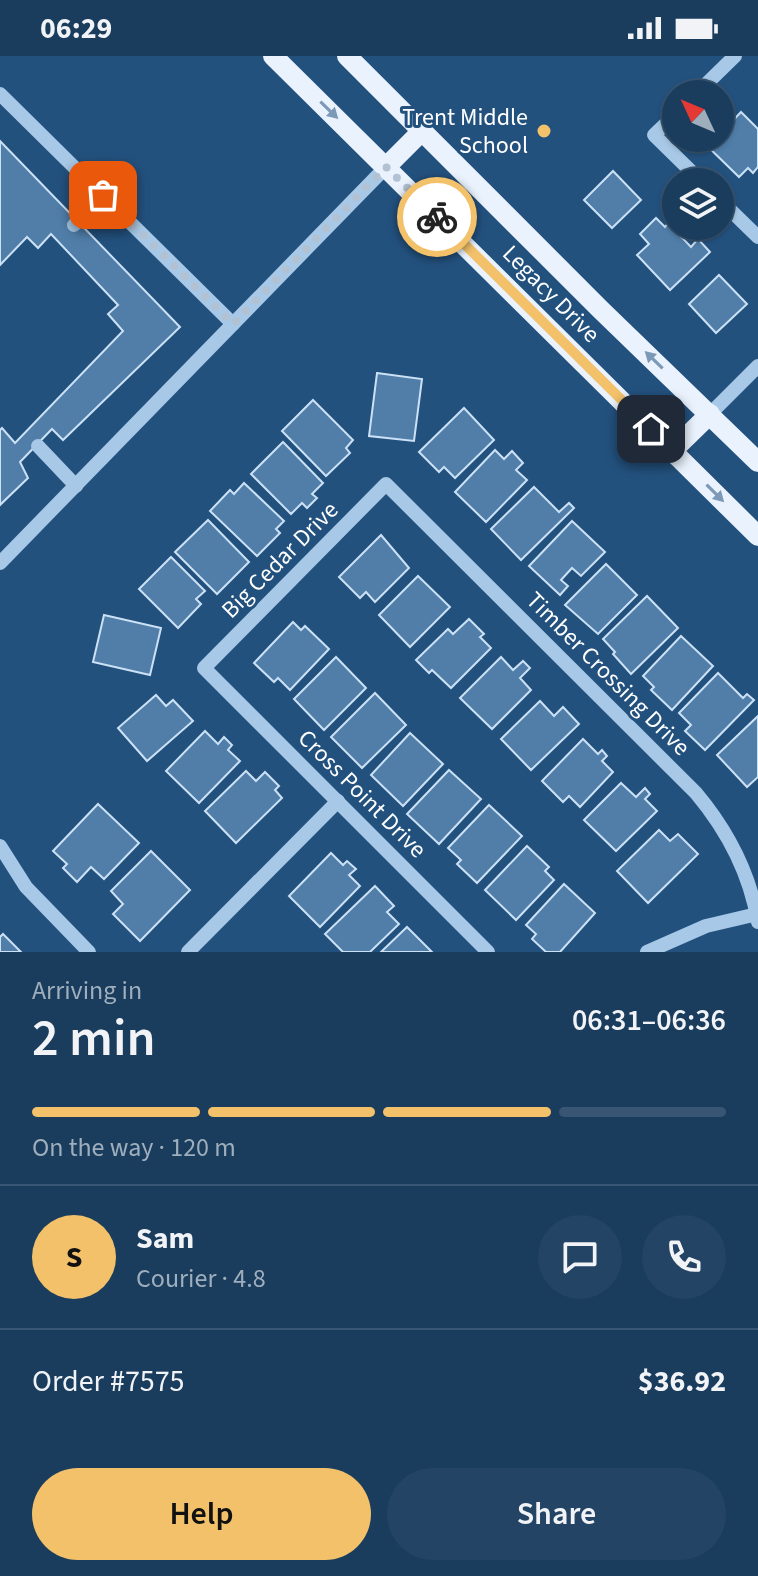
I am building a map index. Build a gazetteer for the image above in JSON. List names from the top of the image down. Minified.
{"streets":{"main road":["Legacy Drive"],"street":["Big Cedar Drive","Timber Crossing Drive","Cross Point Drive"]},"crossings":[["Big Cedar Drive","Timber Crossing Drive"],["Big Cedar Drive","Cross Point Drive"]],"places":["Trent Middle School"],"north":"top left","page":{"status":"06:29","heading":["2 min","Arriving in","06:31–06:36"],"panel":["Sam","Courier · 4.8","Order #7575","$36.92"],"bar":"On the way · 120 m","round":"S","buttons":["Help","Share"]}}
